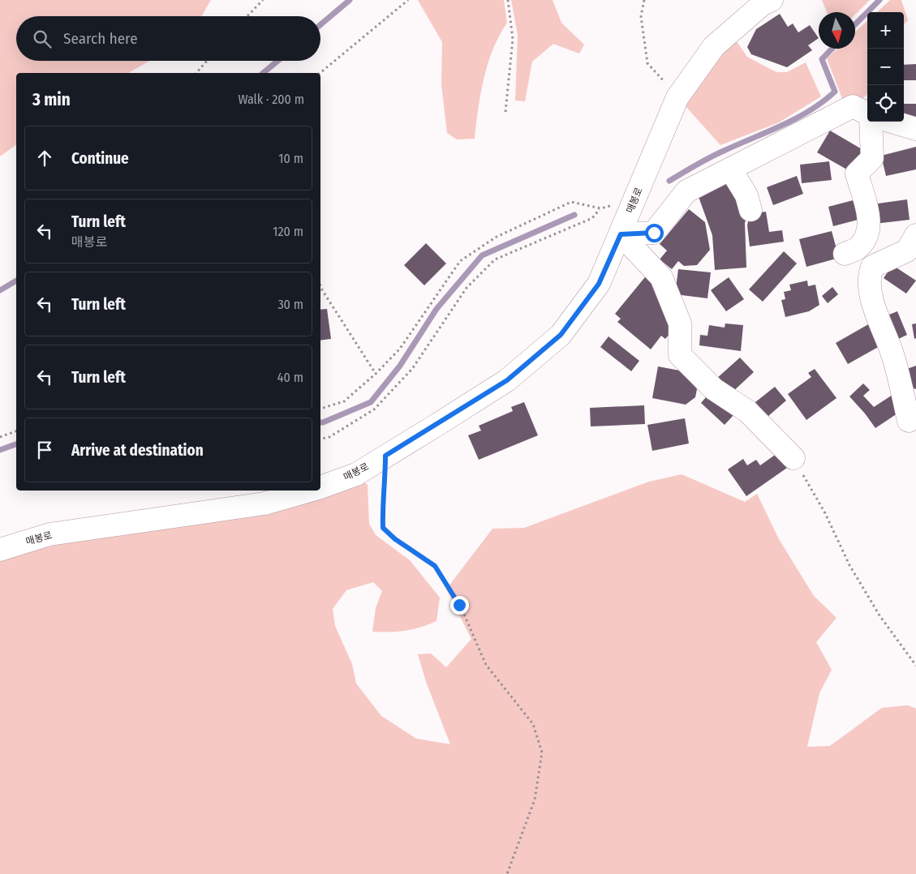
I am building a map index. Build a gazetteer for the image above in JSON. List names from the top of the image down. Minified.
{"streets":{"street":["매봉로"]},"north":"bottom","page":{"map_buttons":["+","−"],"search":"Search here","heading":["3 min","Walk · 200 m"],"list":[["Continue","10 m"],["Turn left","매봉로","120 m"],["Turn left","30 m"],["Turn left","40 m"],"Arrive at destination"]}}
